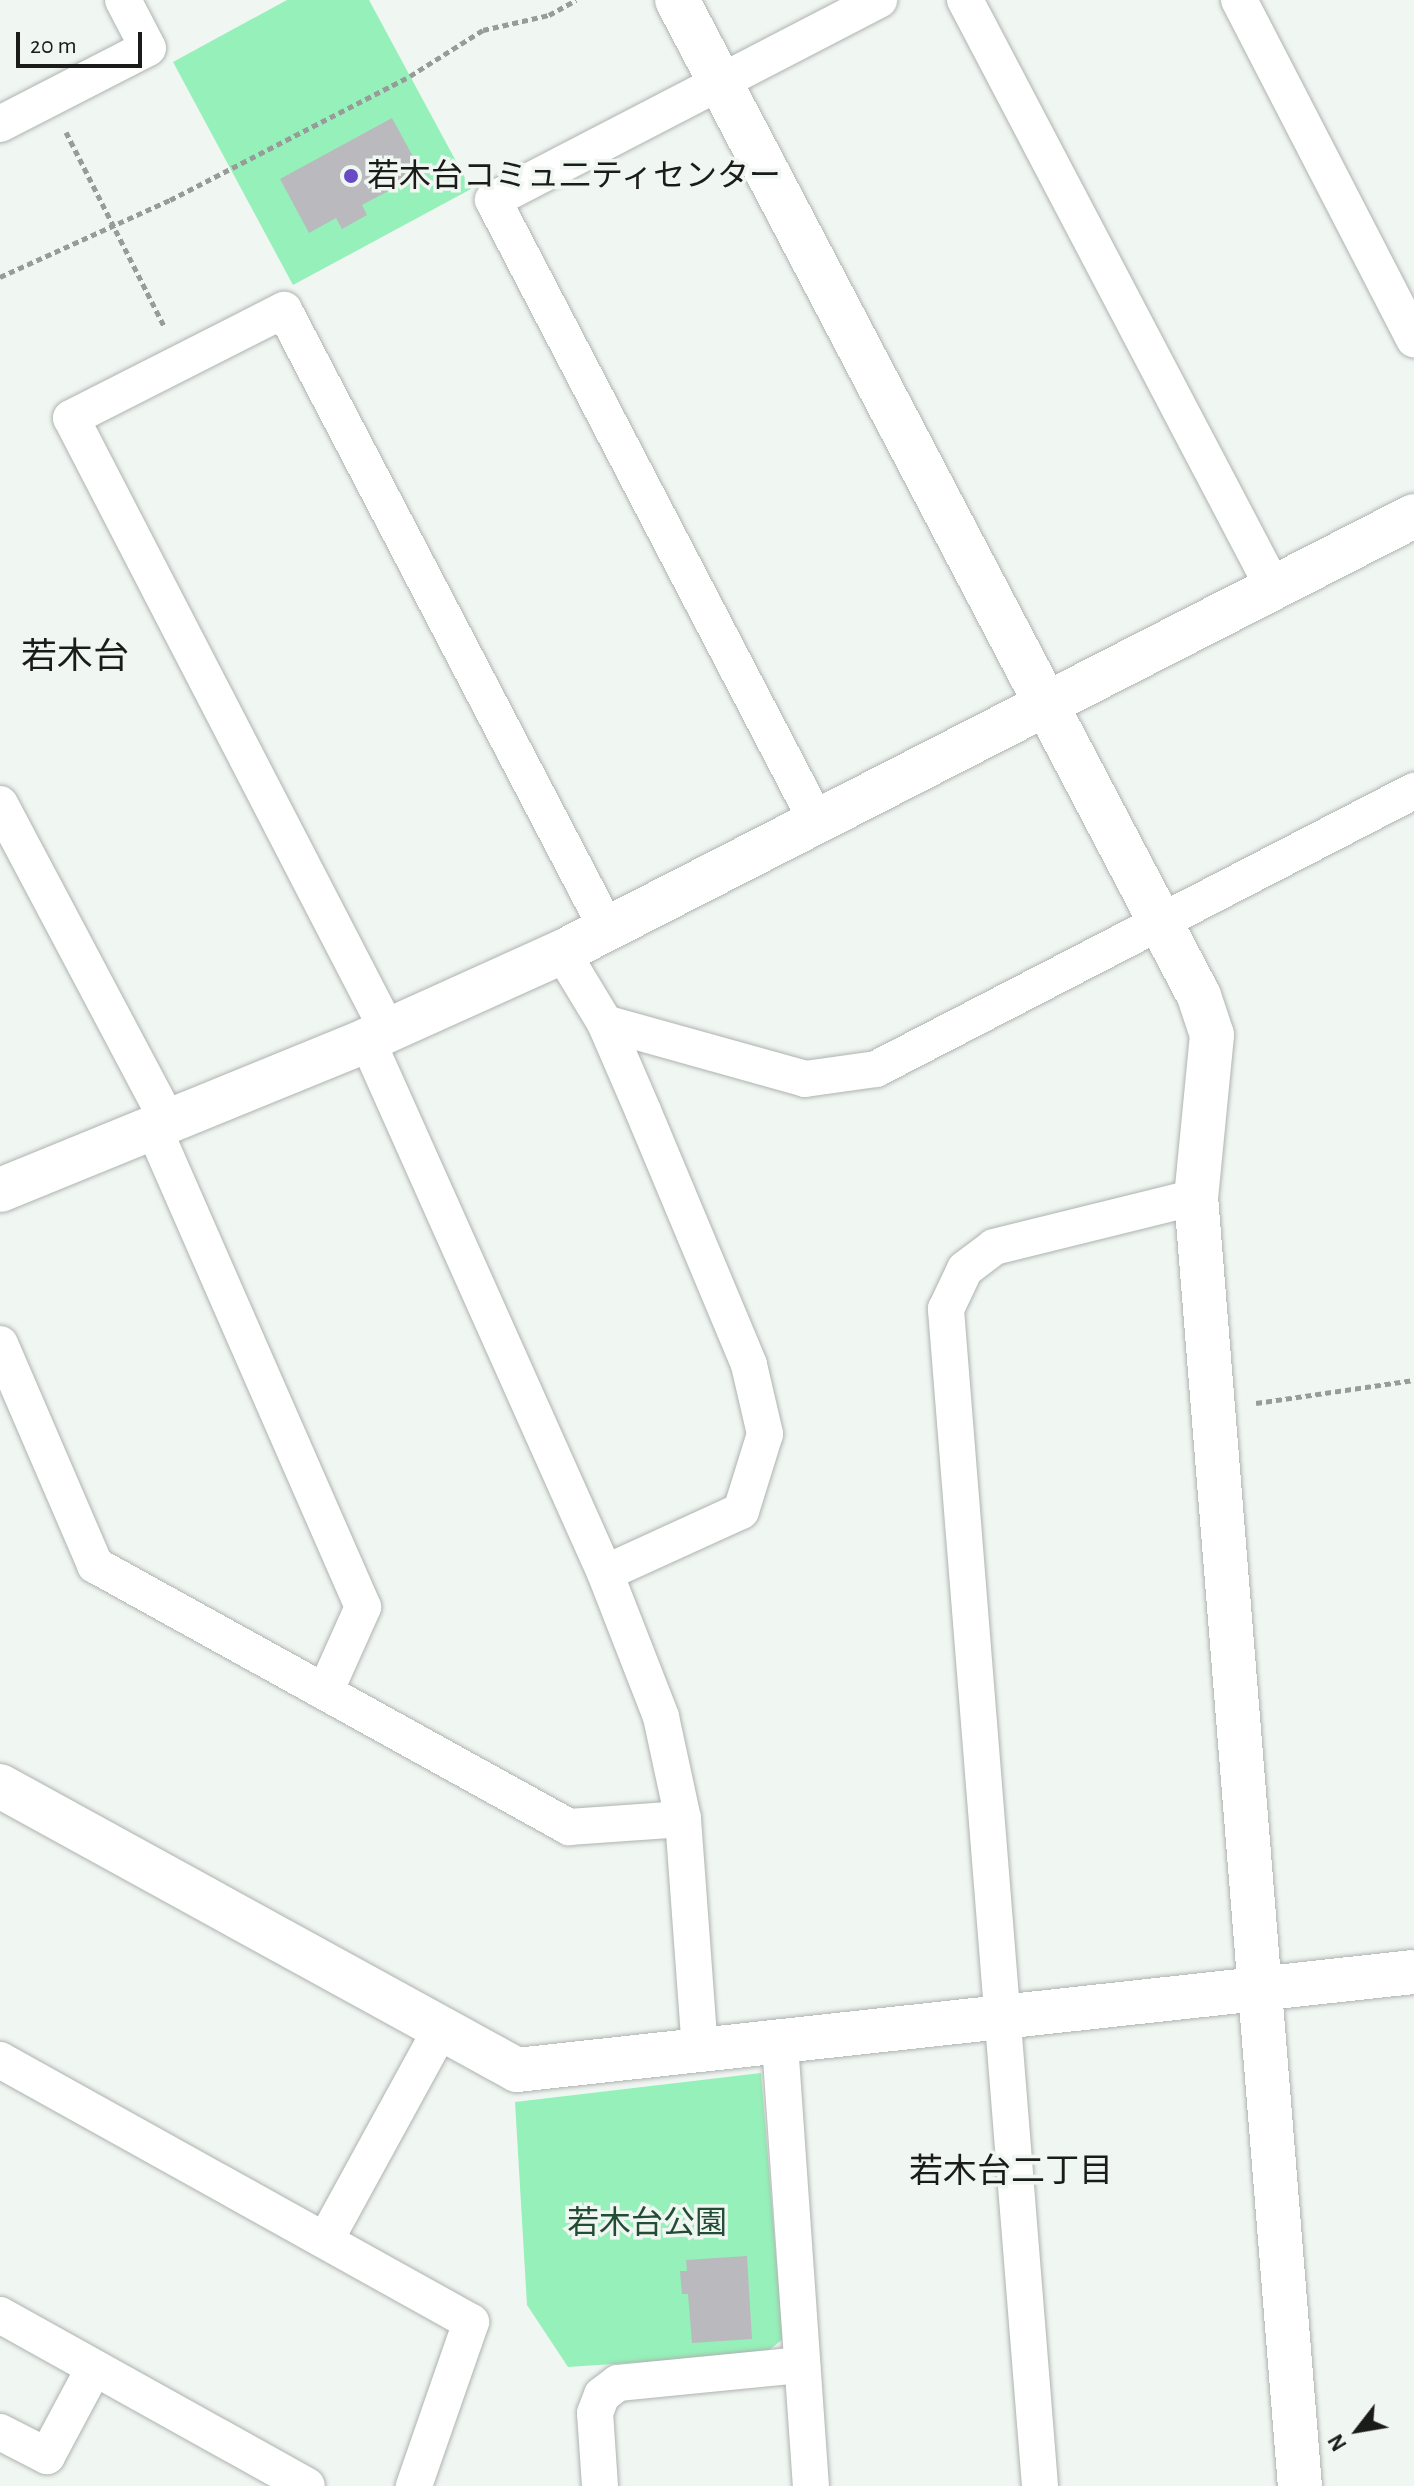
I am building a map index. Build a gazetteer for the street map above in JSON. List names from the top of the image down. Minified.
{"districts":["若木台","若木台二丁目"],"parks":["若木台公園"],"places":["若木台コミュ二ティセンター"],"scale_bar":"20 m","north":"bottom left"}
